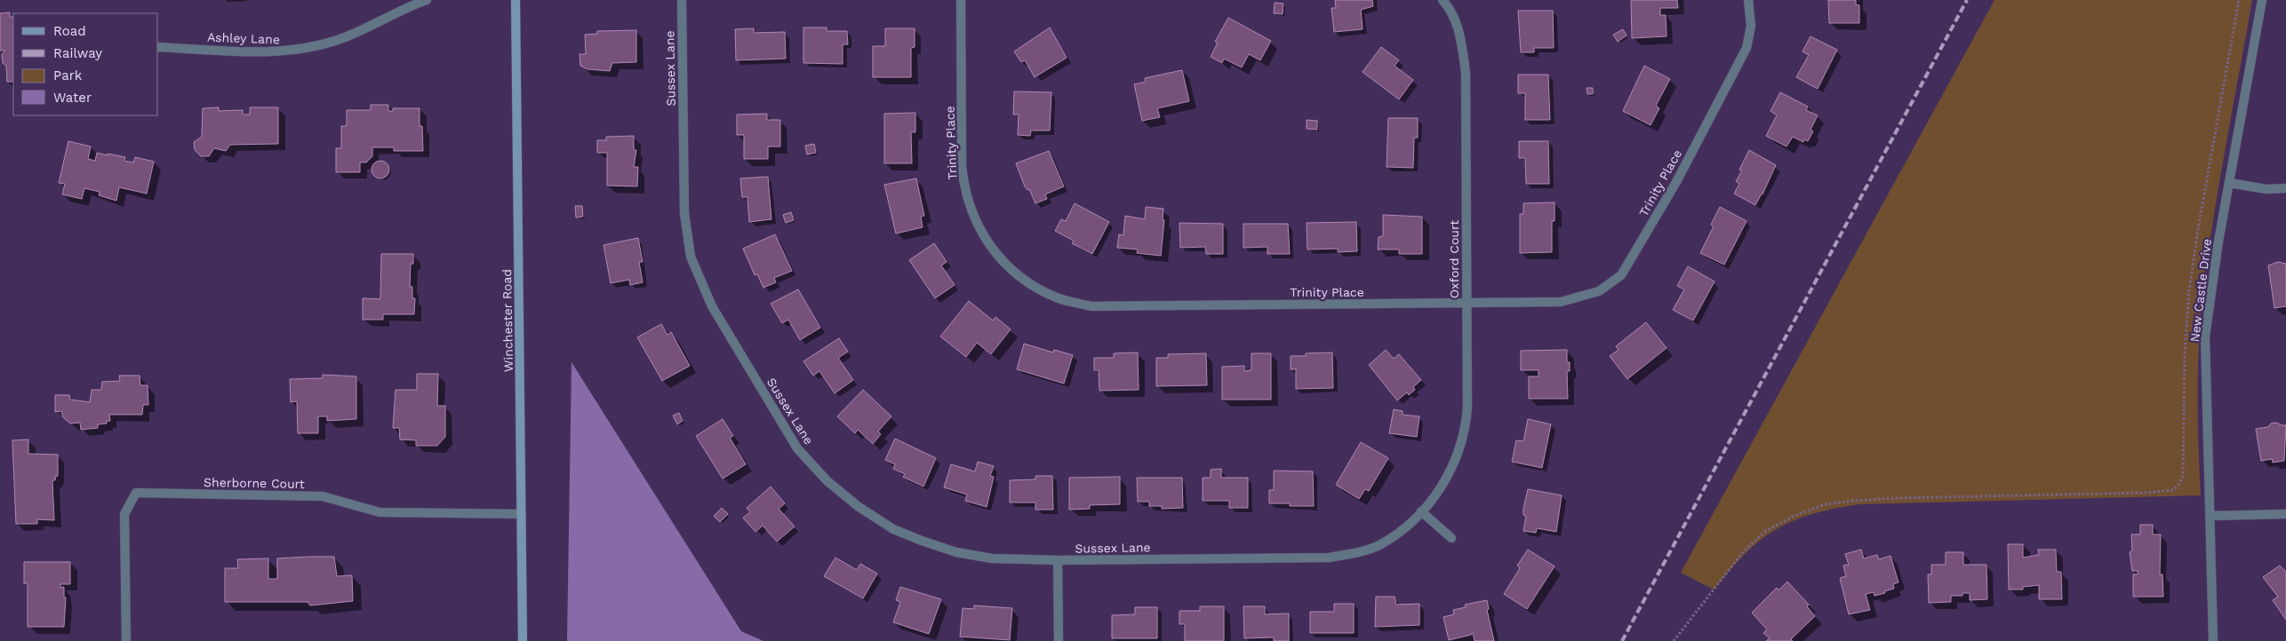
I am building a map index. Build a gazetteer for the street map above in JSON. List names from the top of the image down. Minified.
{"streets":{"main road":["Winchester Road"],"street":["Ashley Lane","Sussex Lane","Trinity Place","Oxford Court","New Castle Drive","Sherborne Court"]},"crossings":[["Sussex Lane","Oxford Court"],["Trinity Place","Oxford Court"],["Winchester Road","Sherborne Court"]],"legend":["Road","Railway","Park","Water"]}
